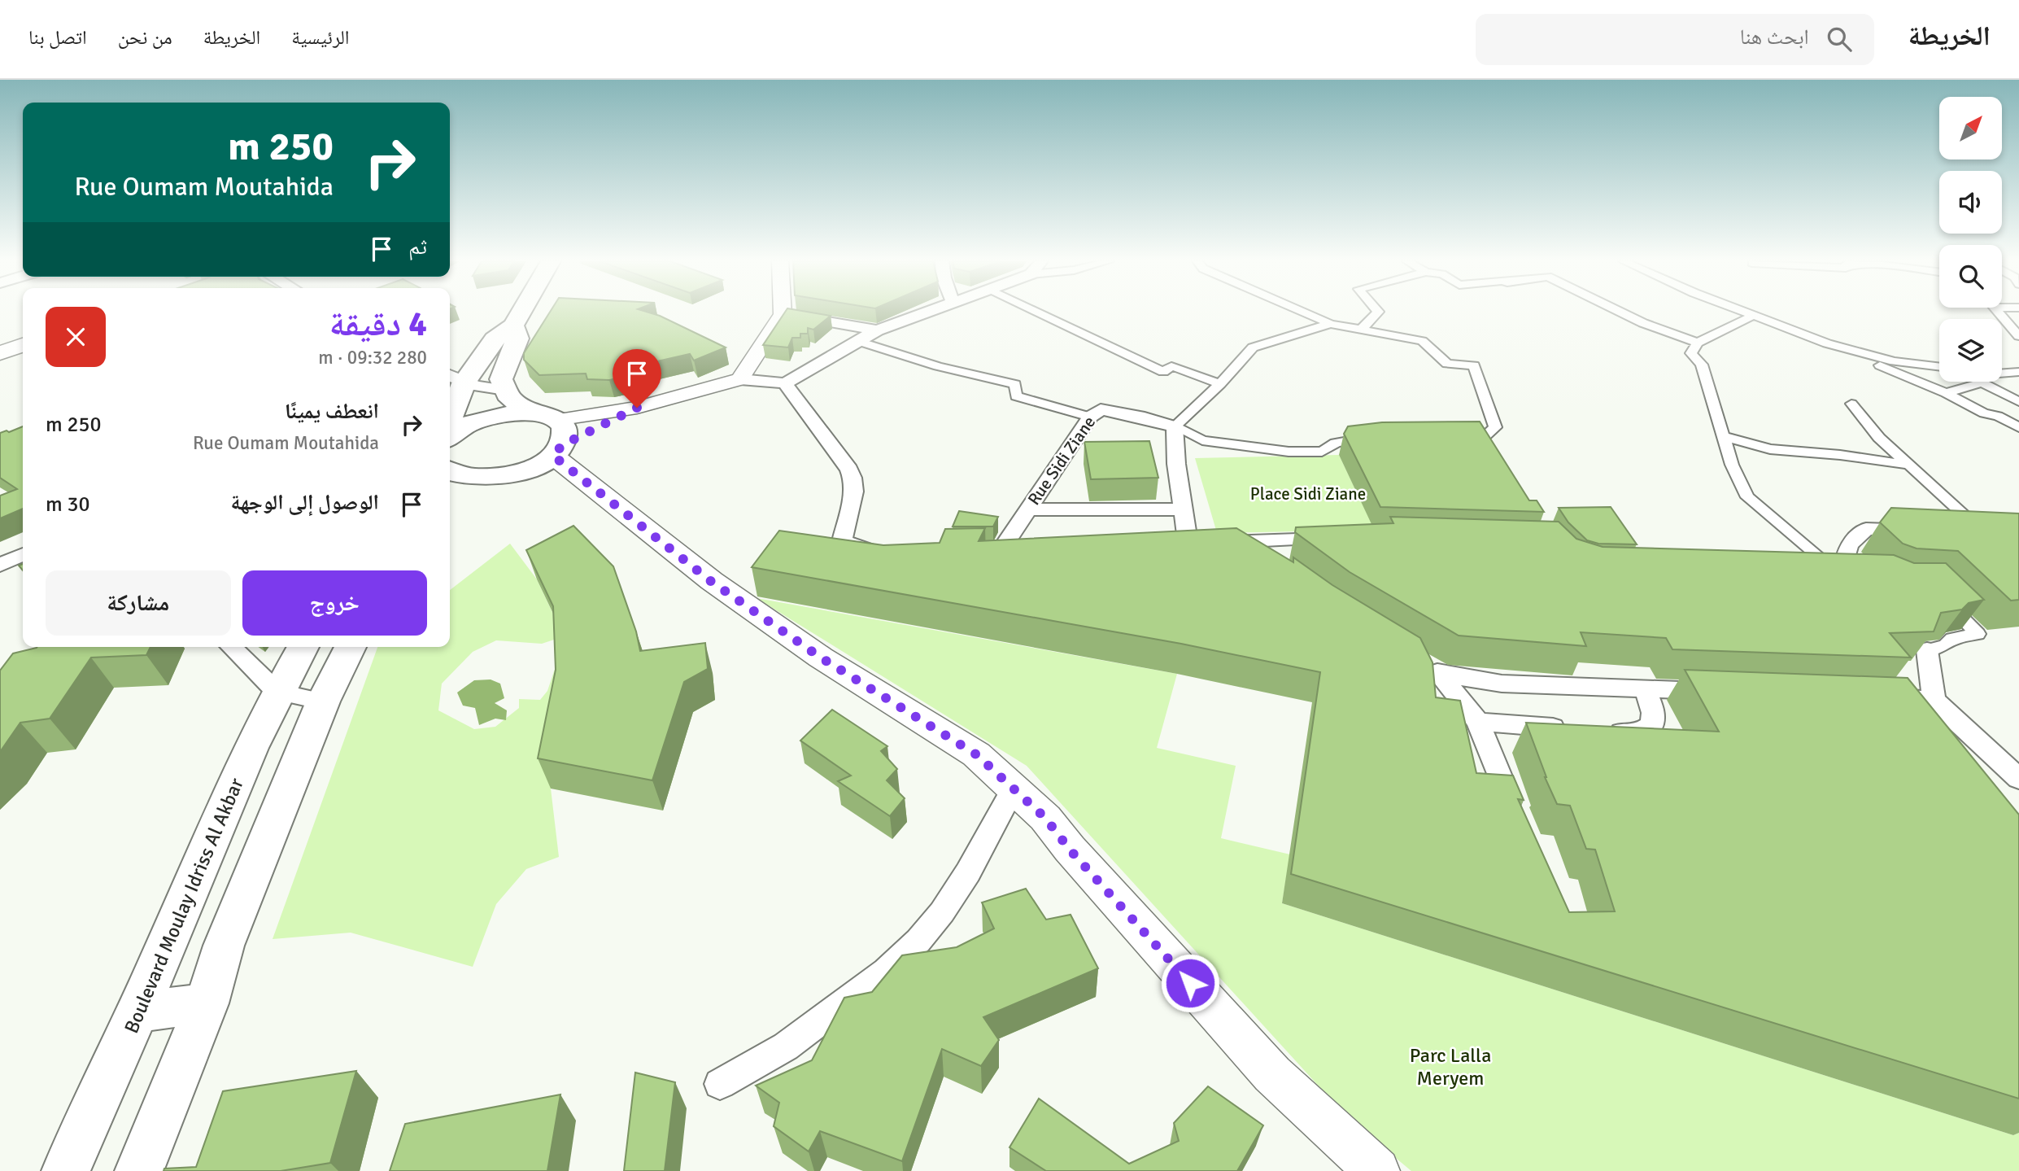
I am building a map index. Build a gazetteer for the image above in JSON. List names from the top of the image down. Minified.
{"streets":{"main road":["Boulevard Moulay Idriss Al Akbar"],"street":["Rue Sidi Ziane"]},"parks":["Place Sidi Ziane","Parc Lalla Meryem"],"north":"top right","page":{"header":"الخريطة","search":"ابحث هنا","nav":["الرئيسية","الخريطة","من نحن","اتصل بنا"],"turn":["250 m","Rue Oumam Moutahida"],"then":"ثم","heading":["4 دقيقة","280 m · 09:32"],"list":[{"name":"انعطف يمينًا","note":"Rue Oumam Moutahida","value":"250 m"},{"name":"الوصول إلى الوجهة","value":"30 m"}],"buttons":["خروج","مشاركة"]}}
